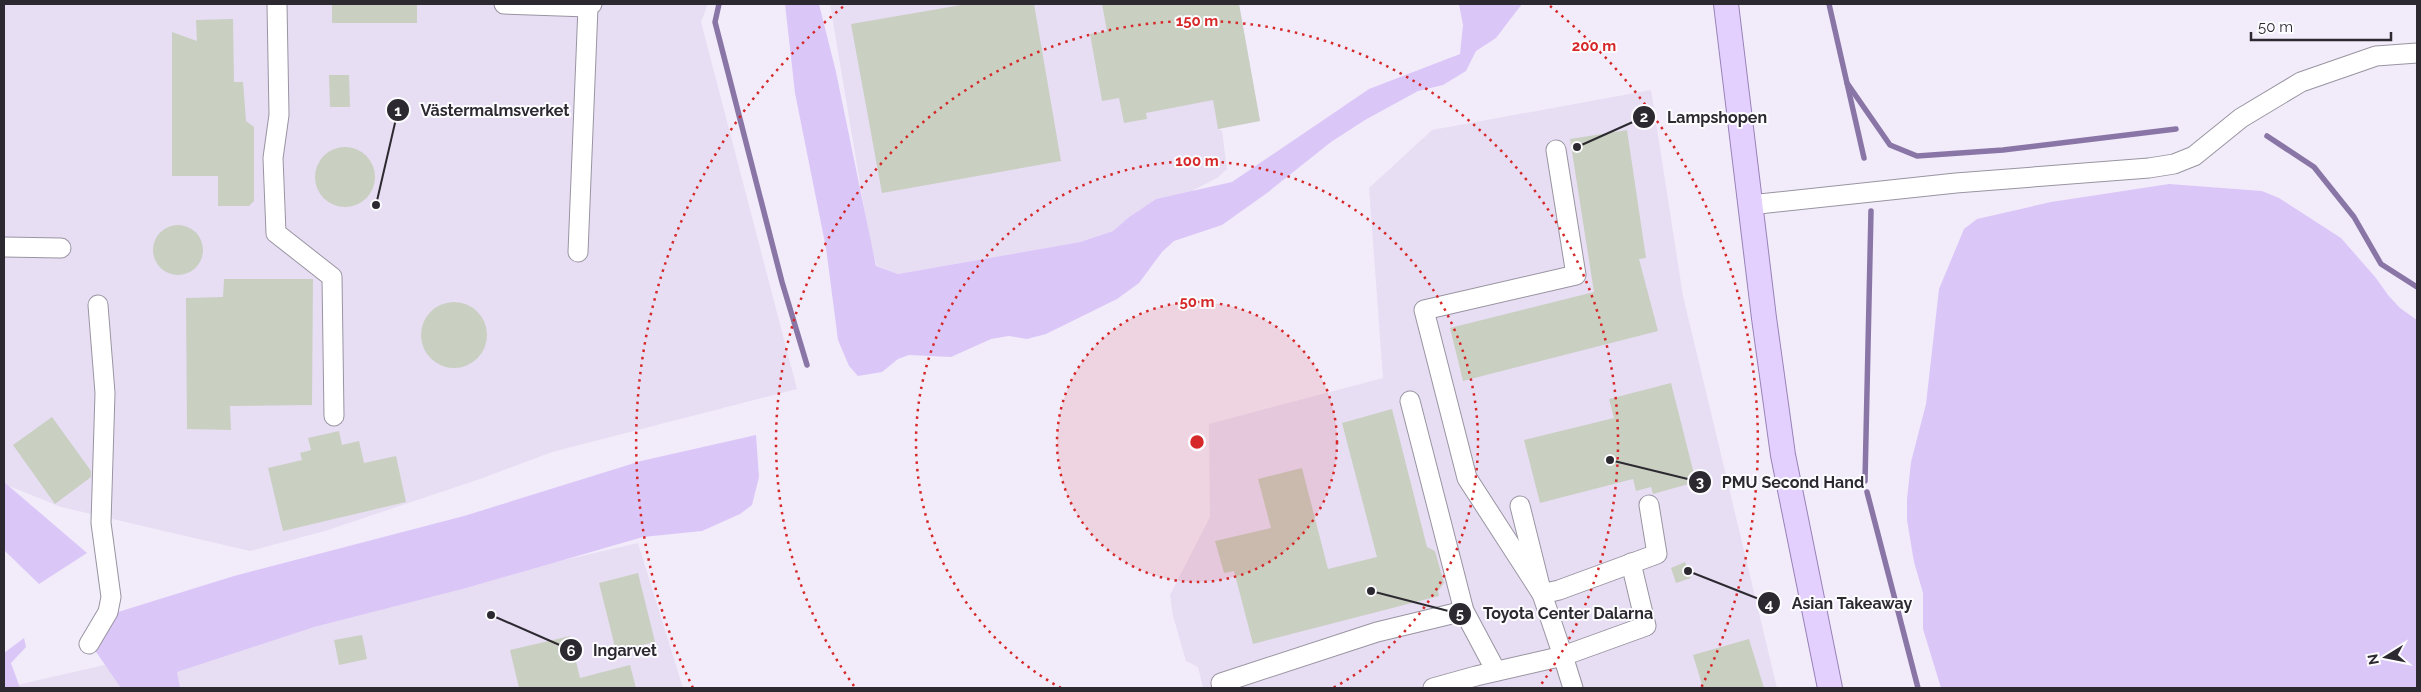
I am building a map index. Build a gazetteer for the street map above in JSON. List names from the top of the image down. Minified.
{"places":["Lampshopen","Västermalmsverket","PMU Second Hand","Asian Takeaway","Toyota Center Dalarna","Ingarvet"],"scale_bar":"50 m","north":"left","rings":["150 m","200 m","100 m","50 m"]}
